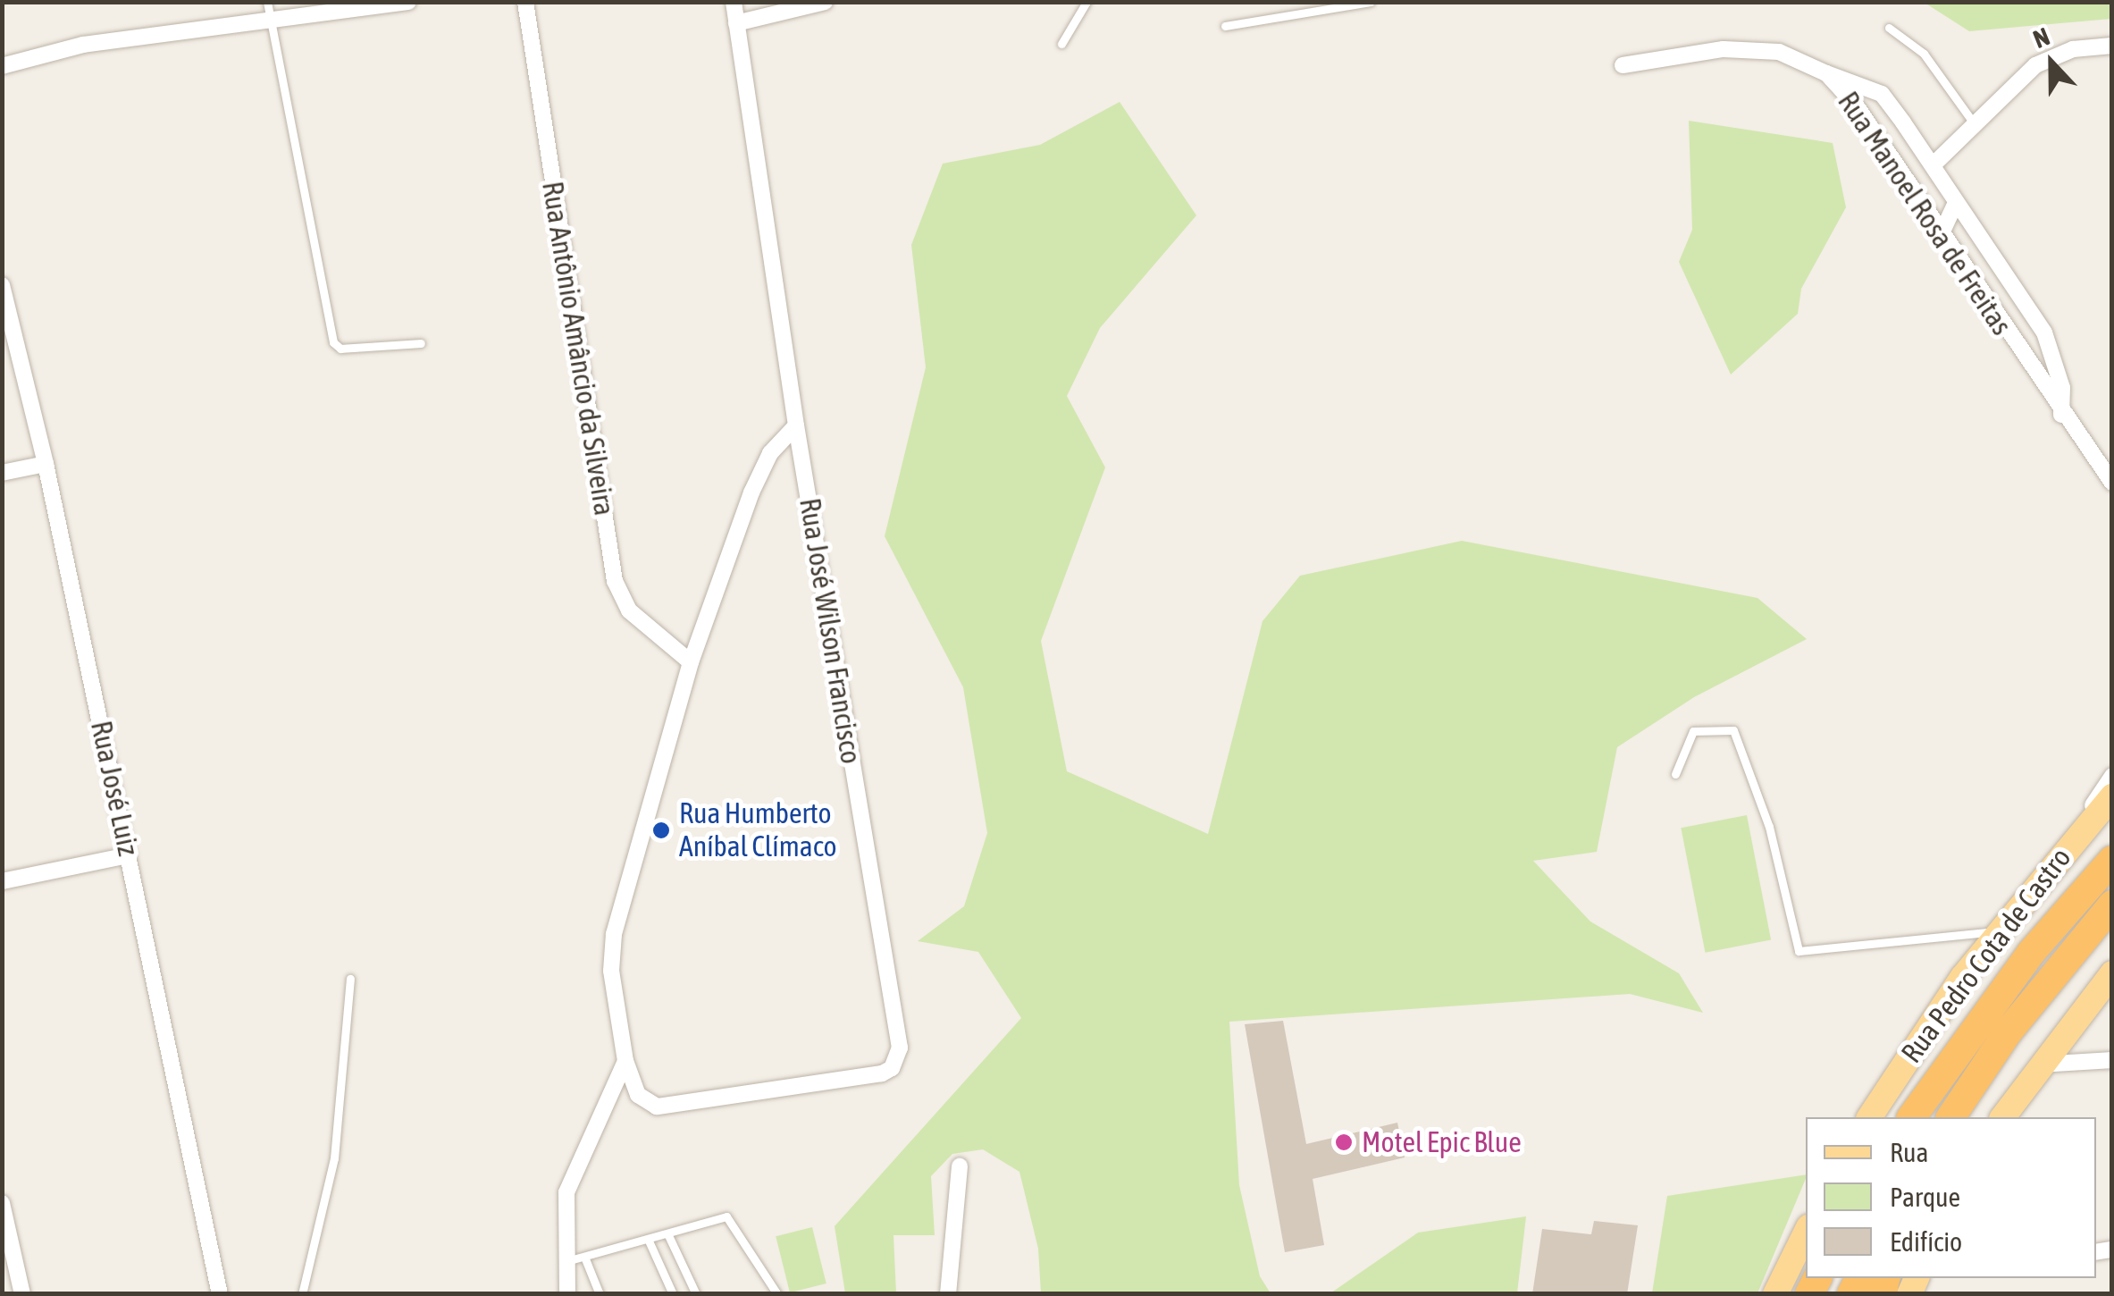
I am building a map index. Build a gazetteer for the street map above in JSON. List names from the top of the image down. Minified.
{"streets":{"main road":["Rua Pedro Cota de Castro"],"street":["Rua Manoel Rosa de Freitas","Rua Antônio Amâncio da Silveira","Rua José Wilson Francisco","Rua José Luiz"]},"places":["Rua Humberto Aníbal Clímaco","Motel Epic Blue"],"legend":["Rua","Parque","Edifício"],"north":"top"}
